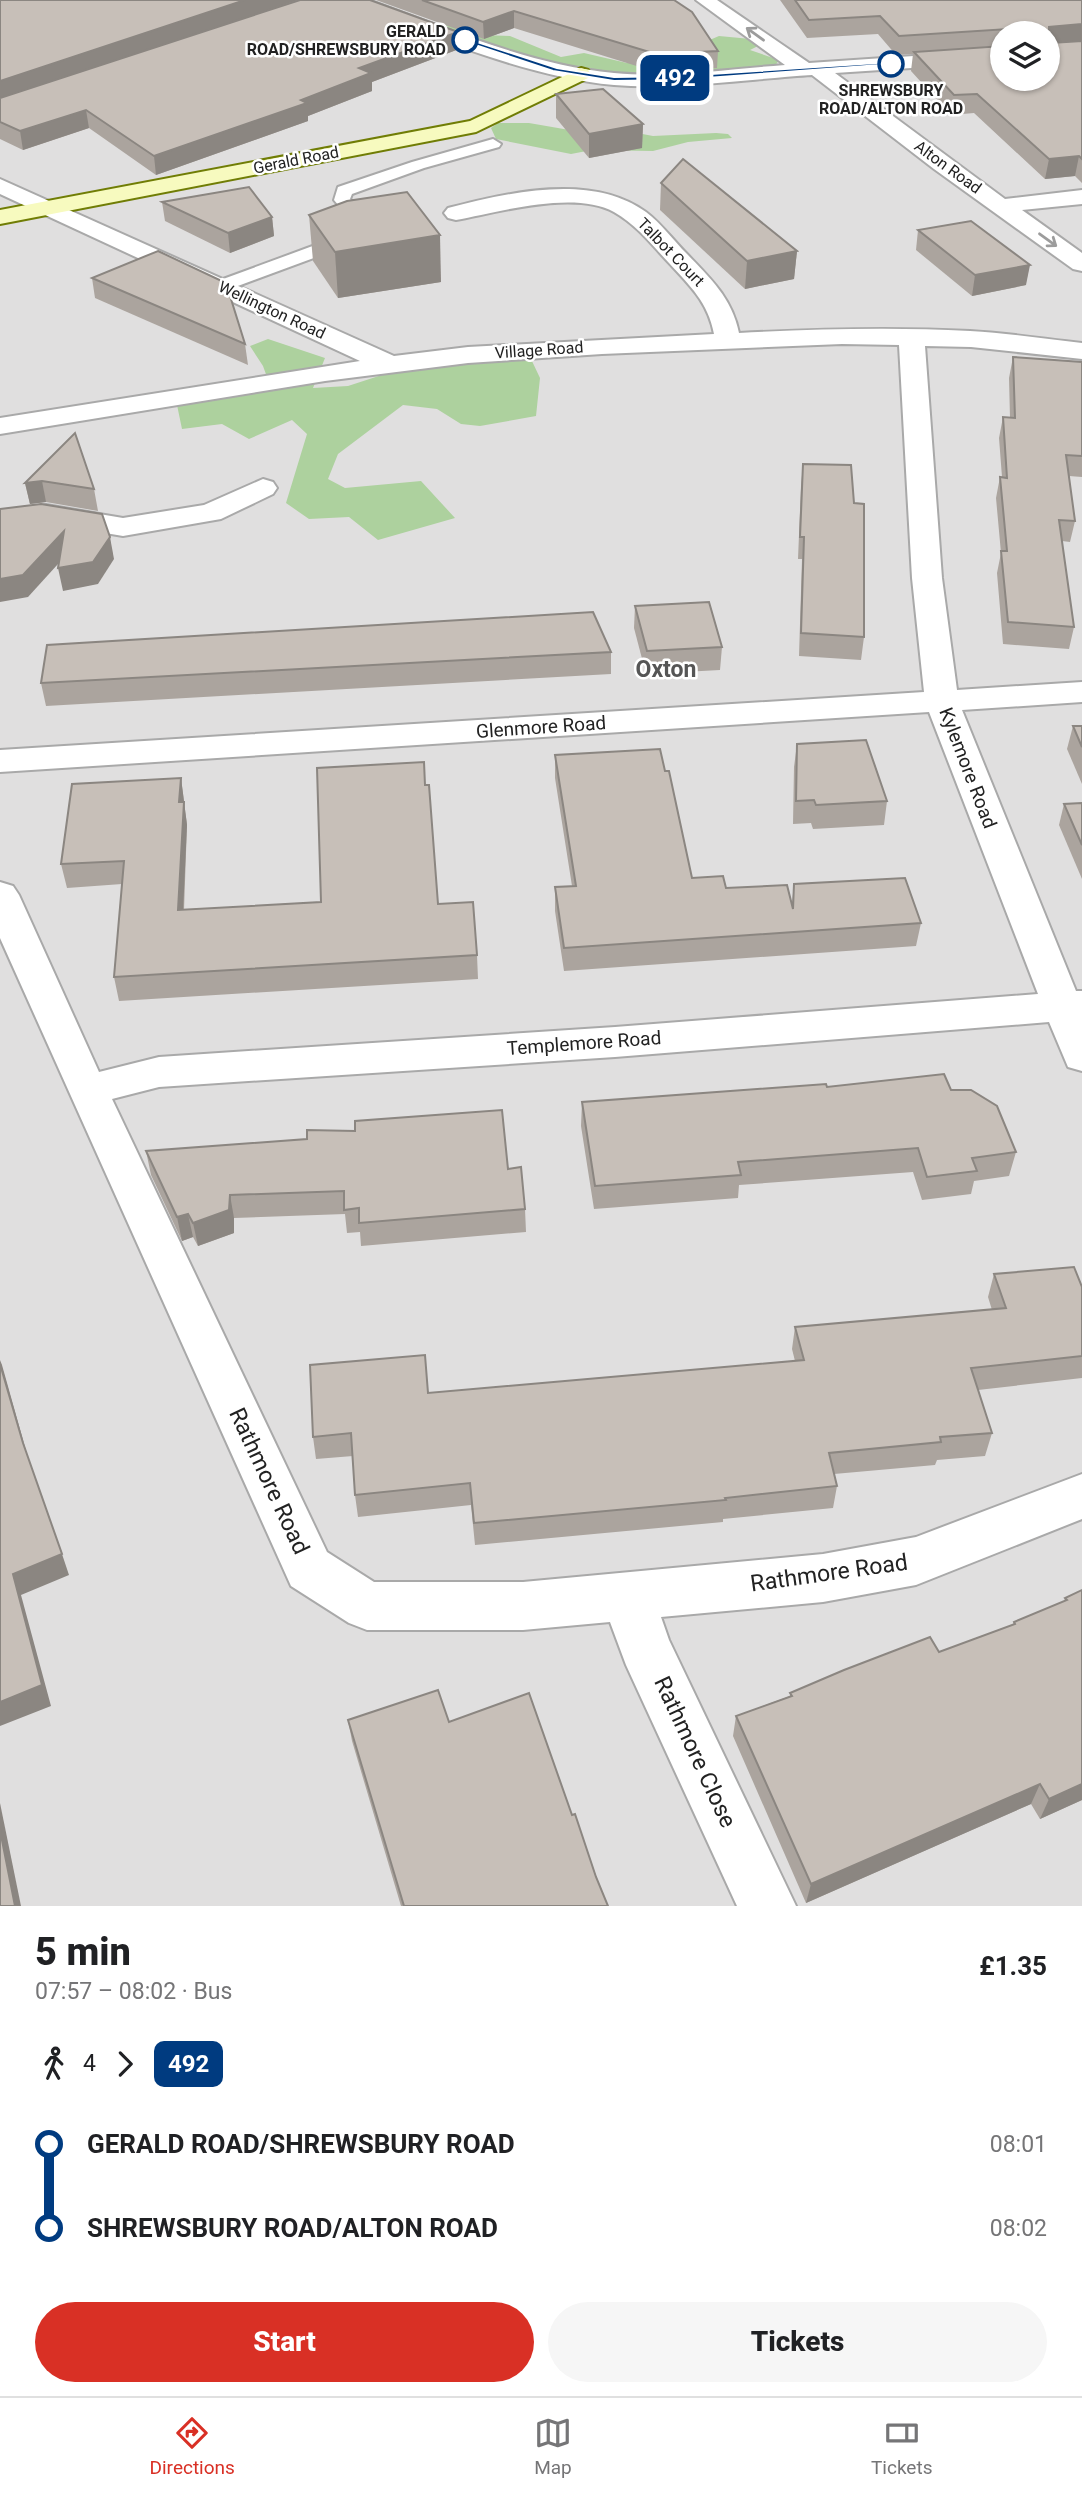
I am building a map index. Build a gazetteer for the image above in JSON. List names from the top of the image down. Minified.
{"streets":{"street":["Gerald Road","Alton Road","Talbot Court","Wellington Road","Village Road","Glenmore Road","Kylemore Road","Templemore Road","Rathmore Road","Rathmore Close"]},"crossings":[["Gerald Road","Wellington Road"],["Talbot Court","Village Road"],["Wellington Road","Village Road"],["Village Road","Kylemore Road"],["Glenmore Road","Kylemore Road"],["Kylemore Road","Templemore Road"],["Templemore Road","Rathmore Road"],["Rathmore Road","Rathmore Close"]],"districts":["Oxton"],"places":["GERALD ROAD/SHREWSBURY ROAD","SHREWSBURY ROAD/ALTON ROAD"],"lines":["bus line 492"],"page":{"on_map":"492","heading":["5 min","07:57 – 08:02 · Bus","£1.35"],"legs":["4","492"],"list":[{"name":"GERALD ROAD/SHREWSBURY ROAD","value":"08:01"},{"name":"SHREWSBURY ROAD/ALTON ROAD","value":"08:02"}],"buttons":["Start","Tickets"],"tabs":["Directions","Map","Tickets"]}}
